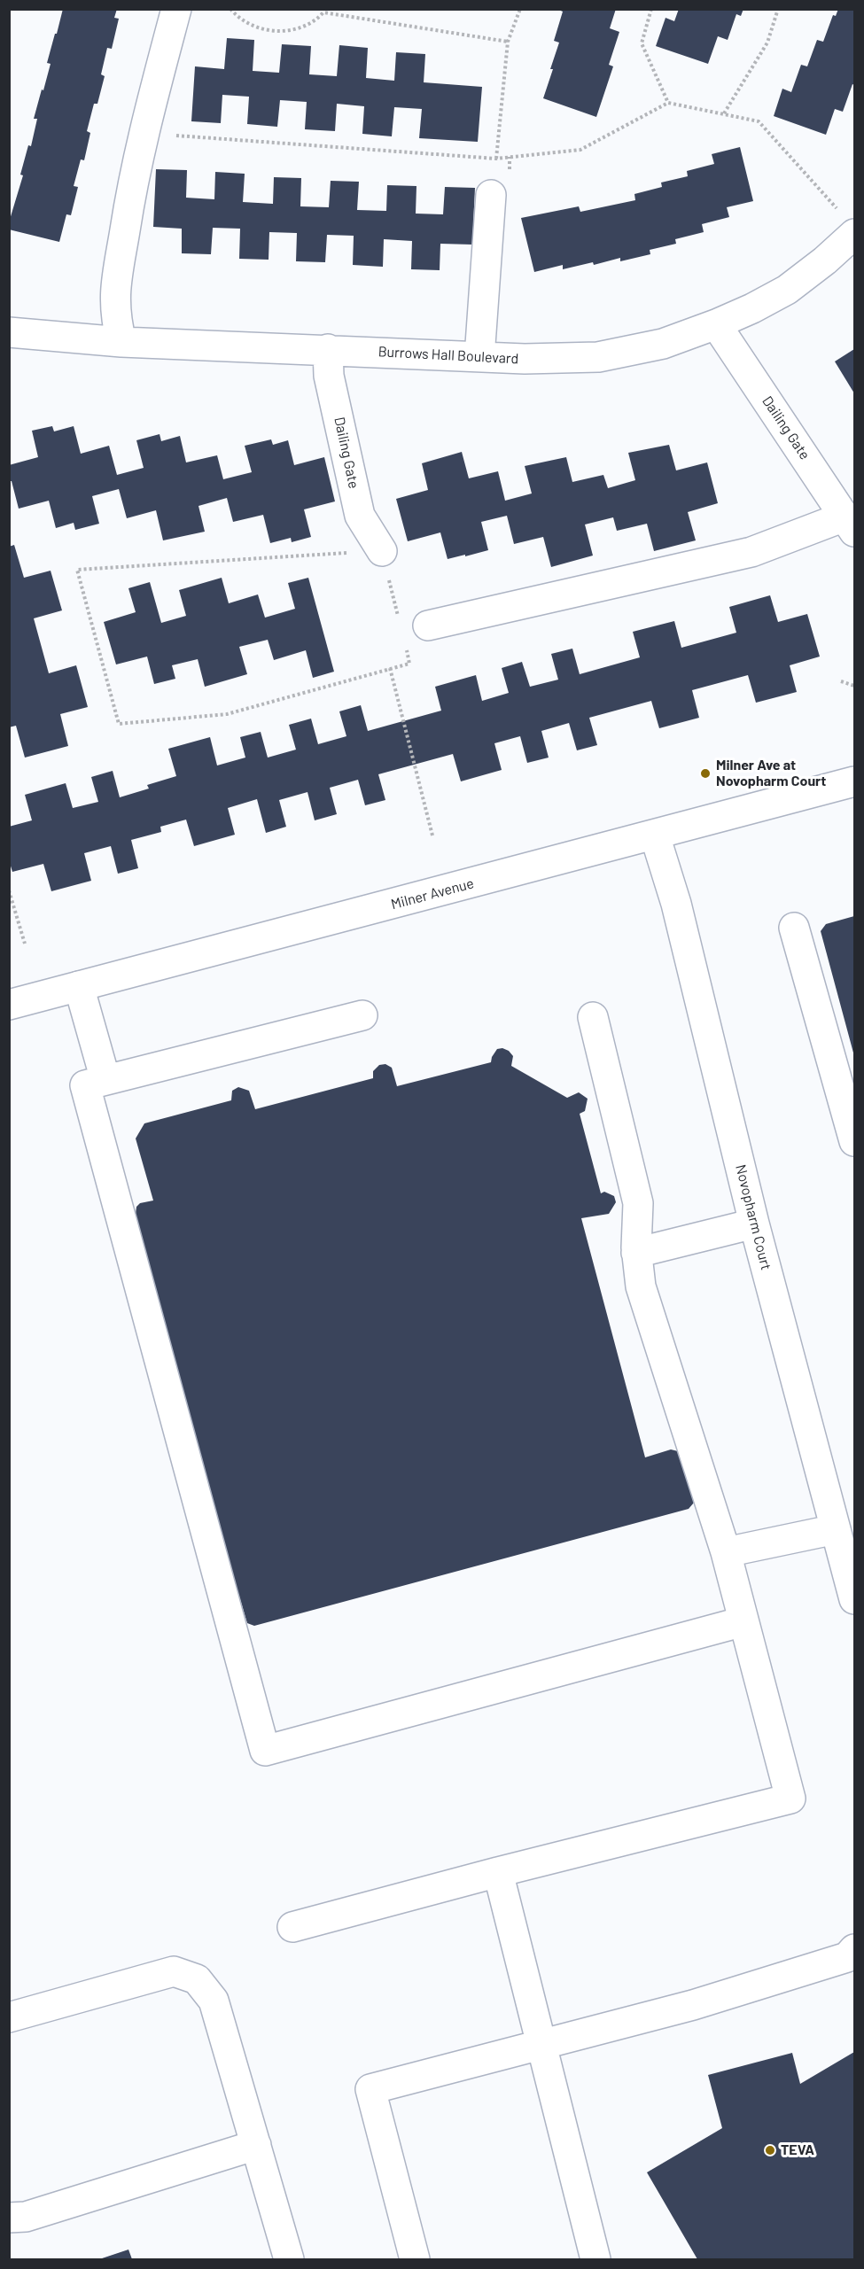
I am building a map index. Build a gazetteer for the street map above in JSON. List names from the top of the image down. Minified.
{"streets":{"street":["Burrows Hall Boulevard","Dailing Gate","Milner Avenue","Novopharm Court"]},"crossings":[["Burrows Hall Boulevard","Dailing Gate"],["Milner Avenue","Novopharm Court"]],"places":["Milner Ave at Novopharm Court","TEVA"]}
